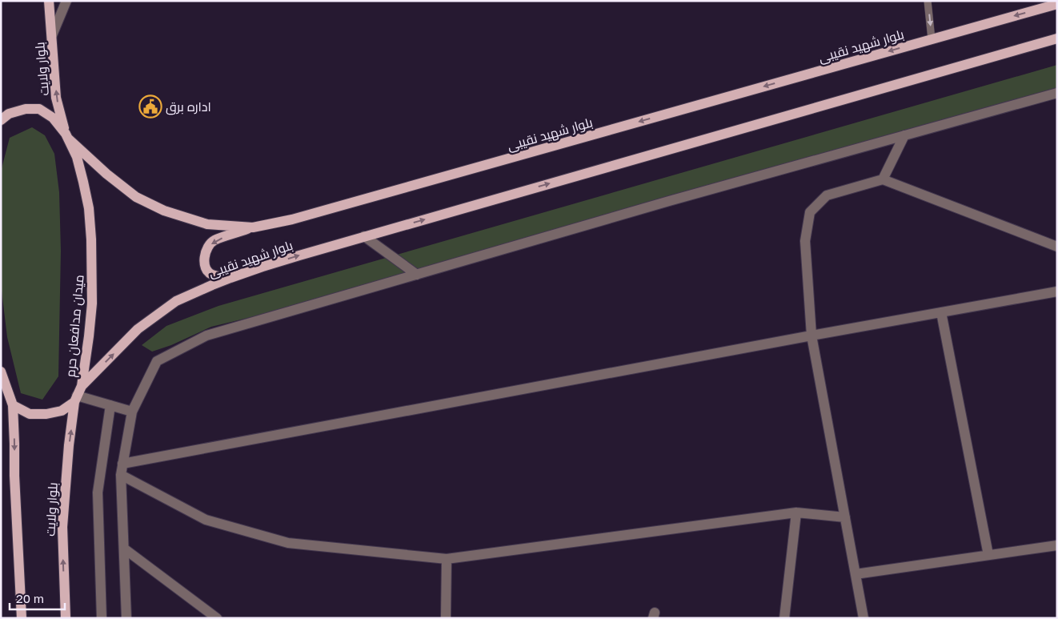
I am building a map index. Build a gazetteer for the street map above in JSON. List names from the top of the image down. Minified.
{"streets":{"main road":["بلوار شهید نقیبی","بلوار ولایت","میدان مدافعان حرم"]},"crossings":[["بلوار شهید نقیبی","بلوار ولایت"],["بلوار شهید نقیبی","میدان مدافعان حرم"],["بلوار ولایت","میدان مدافعان حرم"]],"places":{"public building":["اداره برق"]},"scale_bar":"20 m"}
